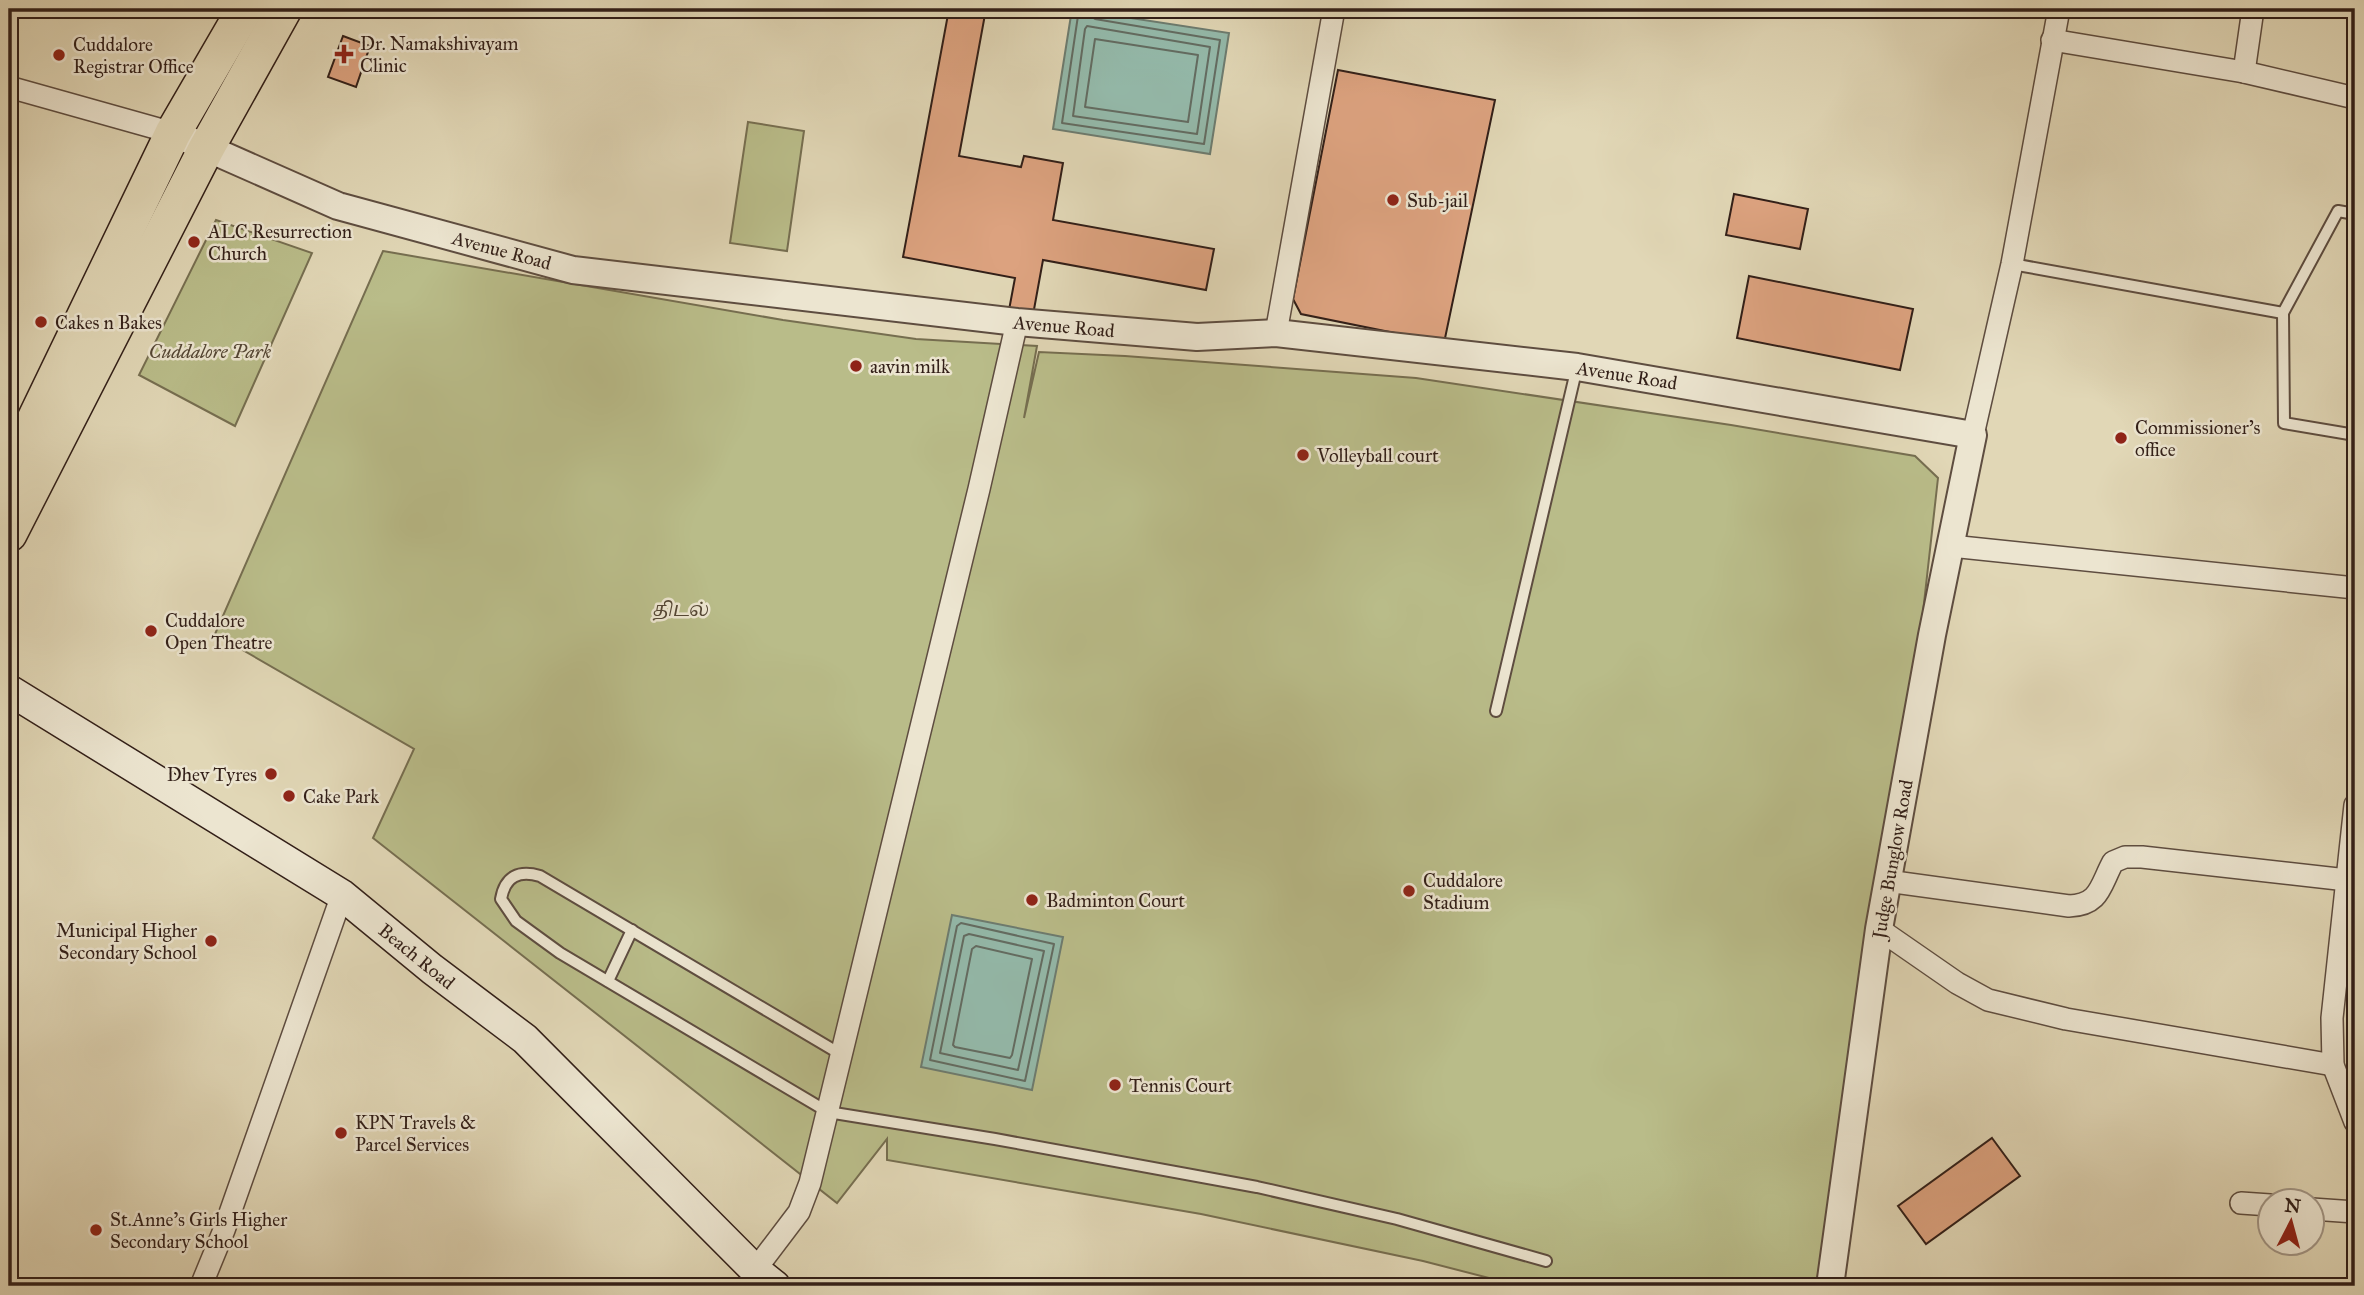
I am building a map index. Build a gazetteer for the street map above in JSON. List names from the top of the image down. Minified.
{"streets":{"main road":["Beach Road"],"street":["Avenue Road","Judge Bunglow Road"]},"crossings":[["Avenue Road","Judge Bunglow Road"]],"parks":["Cuddalore Park","திடல்"],"places":{"health":["Dr. Namakshivayam Clinic"],"other":["Cuddalore Registrar Office","Sub-jail","ALC Resurrection Church","Cakes n Bakes","aavin milk","Commissioner's office","Volleyball court","Cuddalore Open Theatre","Dhev Tyres","Cake Park","Cuddalore Stadium","Badminton Court","Municipal Higher Secondary School","Tennis Court","KPN Travels & Parcel Services","St.Anne's Girls Higher Secondary School"]},"north":"top"}
